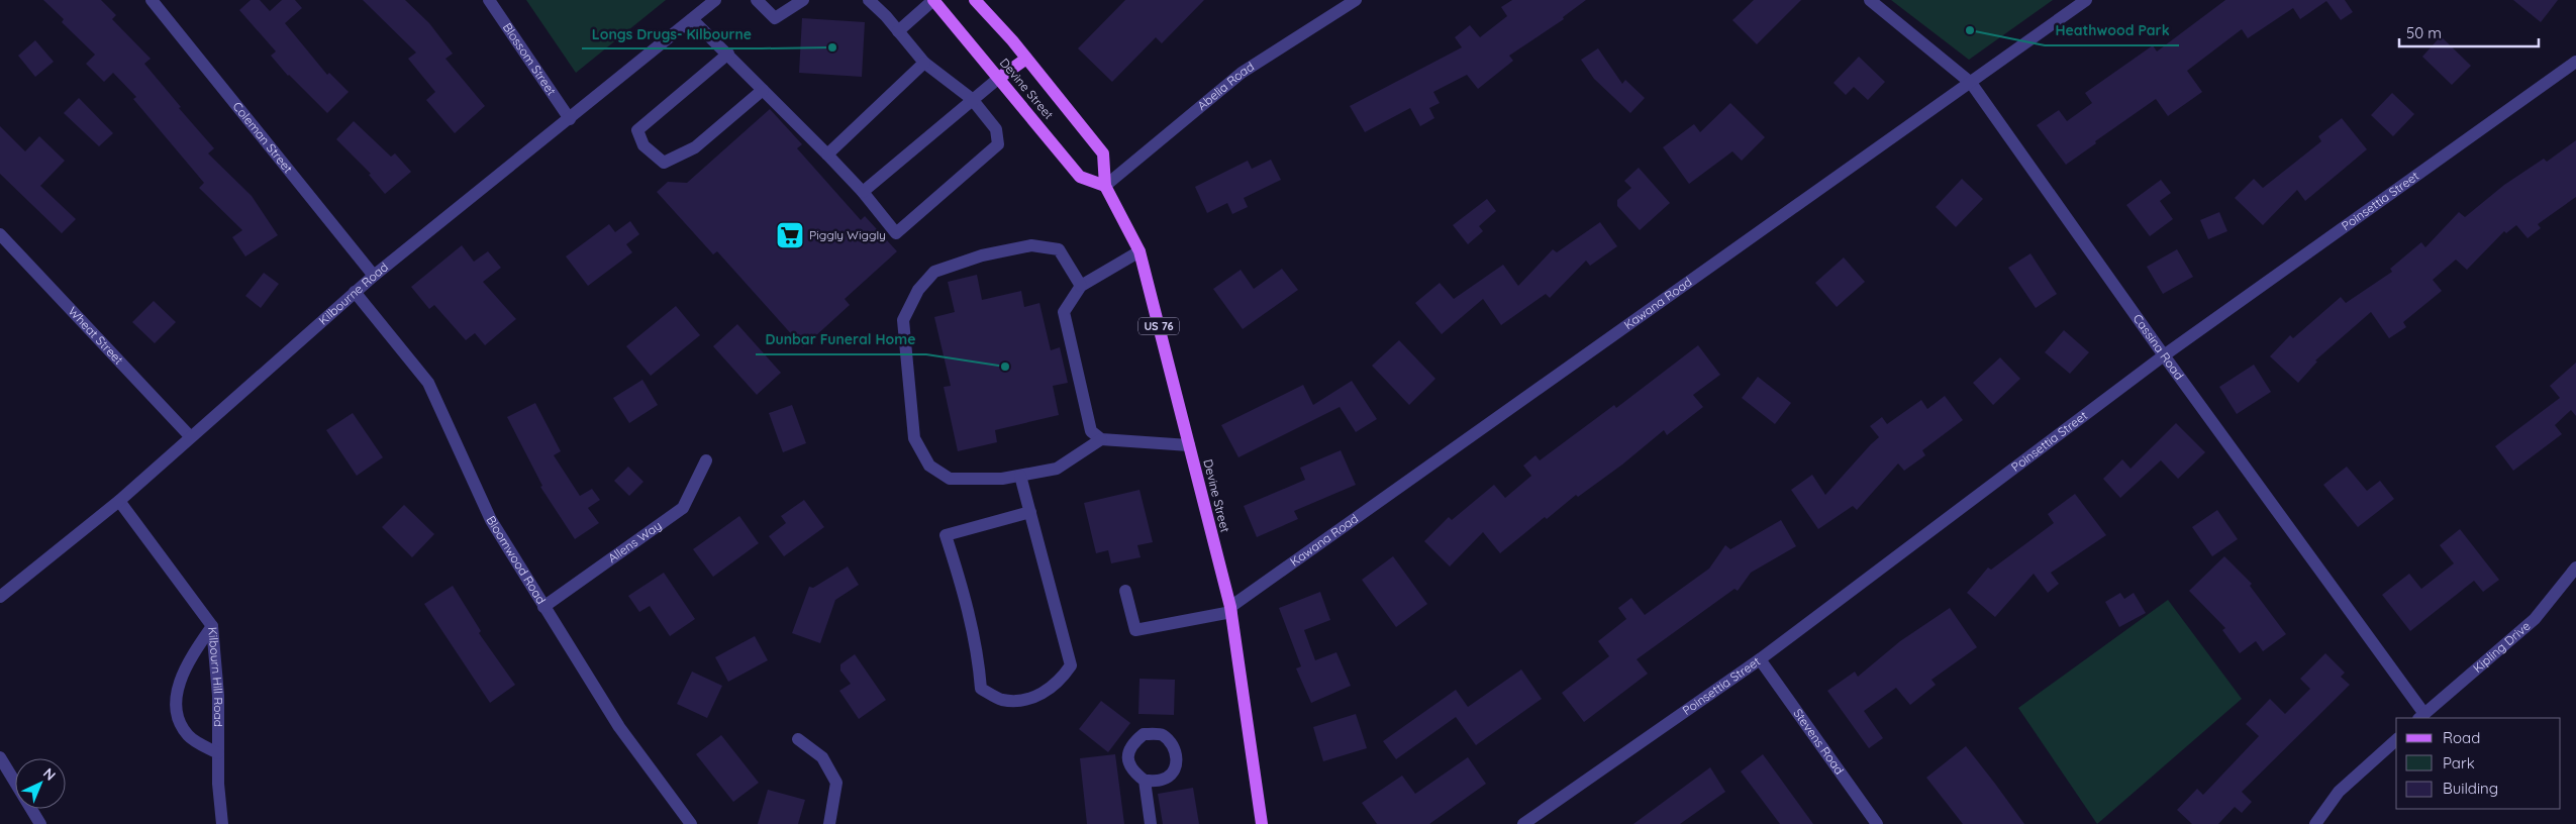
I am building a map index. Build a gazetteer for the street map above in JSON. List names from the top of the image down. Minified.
{"streets":{"main road":["Devine Street","US 76"],"street":["Blossom Street","Abelia Road","Coleman Street","Poinsettia Street","Kilbourne Road","Kawana Road","Wheat Street","Cassina Road","Allens Way","Bloomwood Road","Kipling Drive","Kilbourn Hill Road","Stevens Road"]},"crossings":[["Blossom Street","Kilbourne Road"],["Abelia Road","Devine Street"],["Devine Street","Kawana Road"],["Coleman Street","Kilbourne Road"],["Poinsettia Street","Cassina Road"],["Poinsettia Street","Stevens Road"],["Kilbourne Road","Wheat Street"],["Kilbourne Road","Bloomwood Road"],["Kilbourne Road","Kilbourn Hill Road"],["Kawana Road","Cassina Road"],["Cassina Road","Kipling Drive"],["Allens Way","Bloomwood Road"]],"places":{"other":["Heathwood Park","Longs Drugs- Kilbourne","Dunbar Funeral Home"],"supermarket":["Piggly Wiggly"]},"legend":["Road","Park","Building"],"scale_bar":"50 m","north":"top right"}
